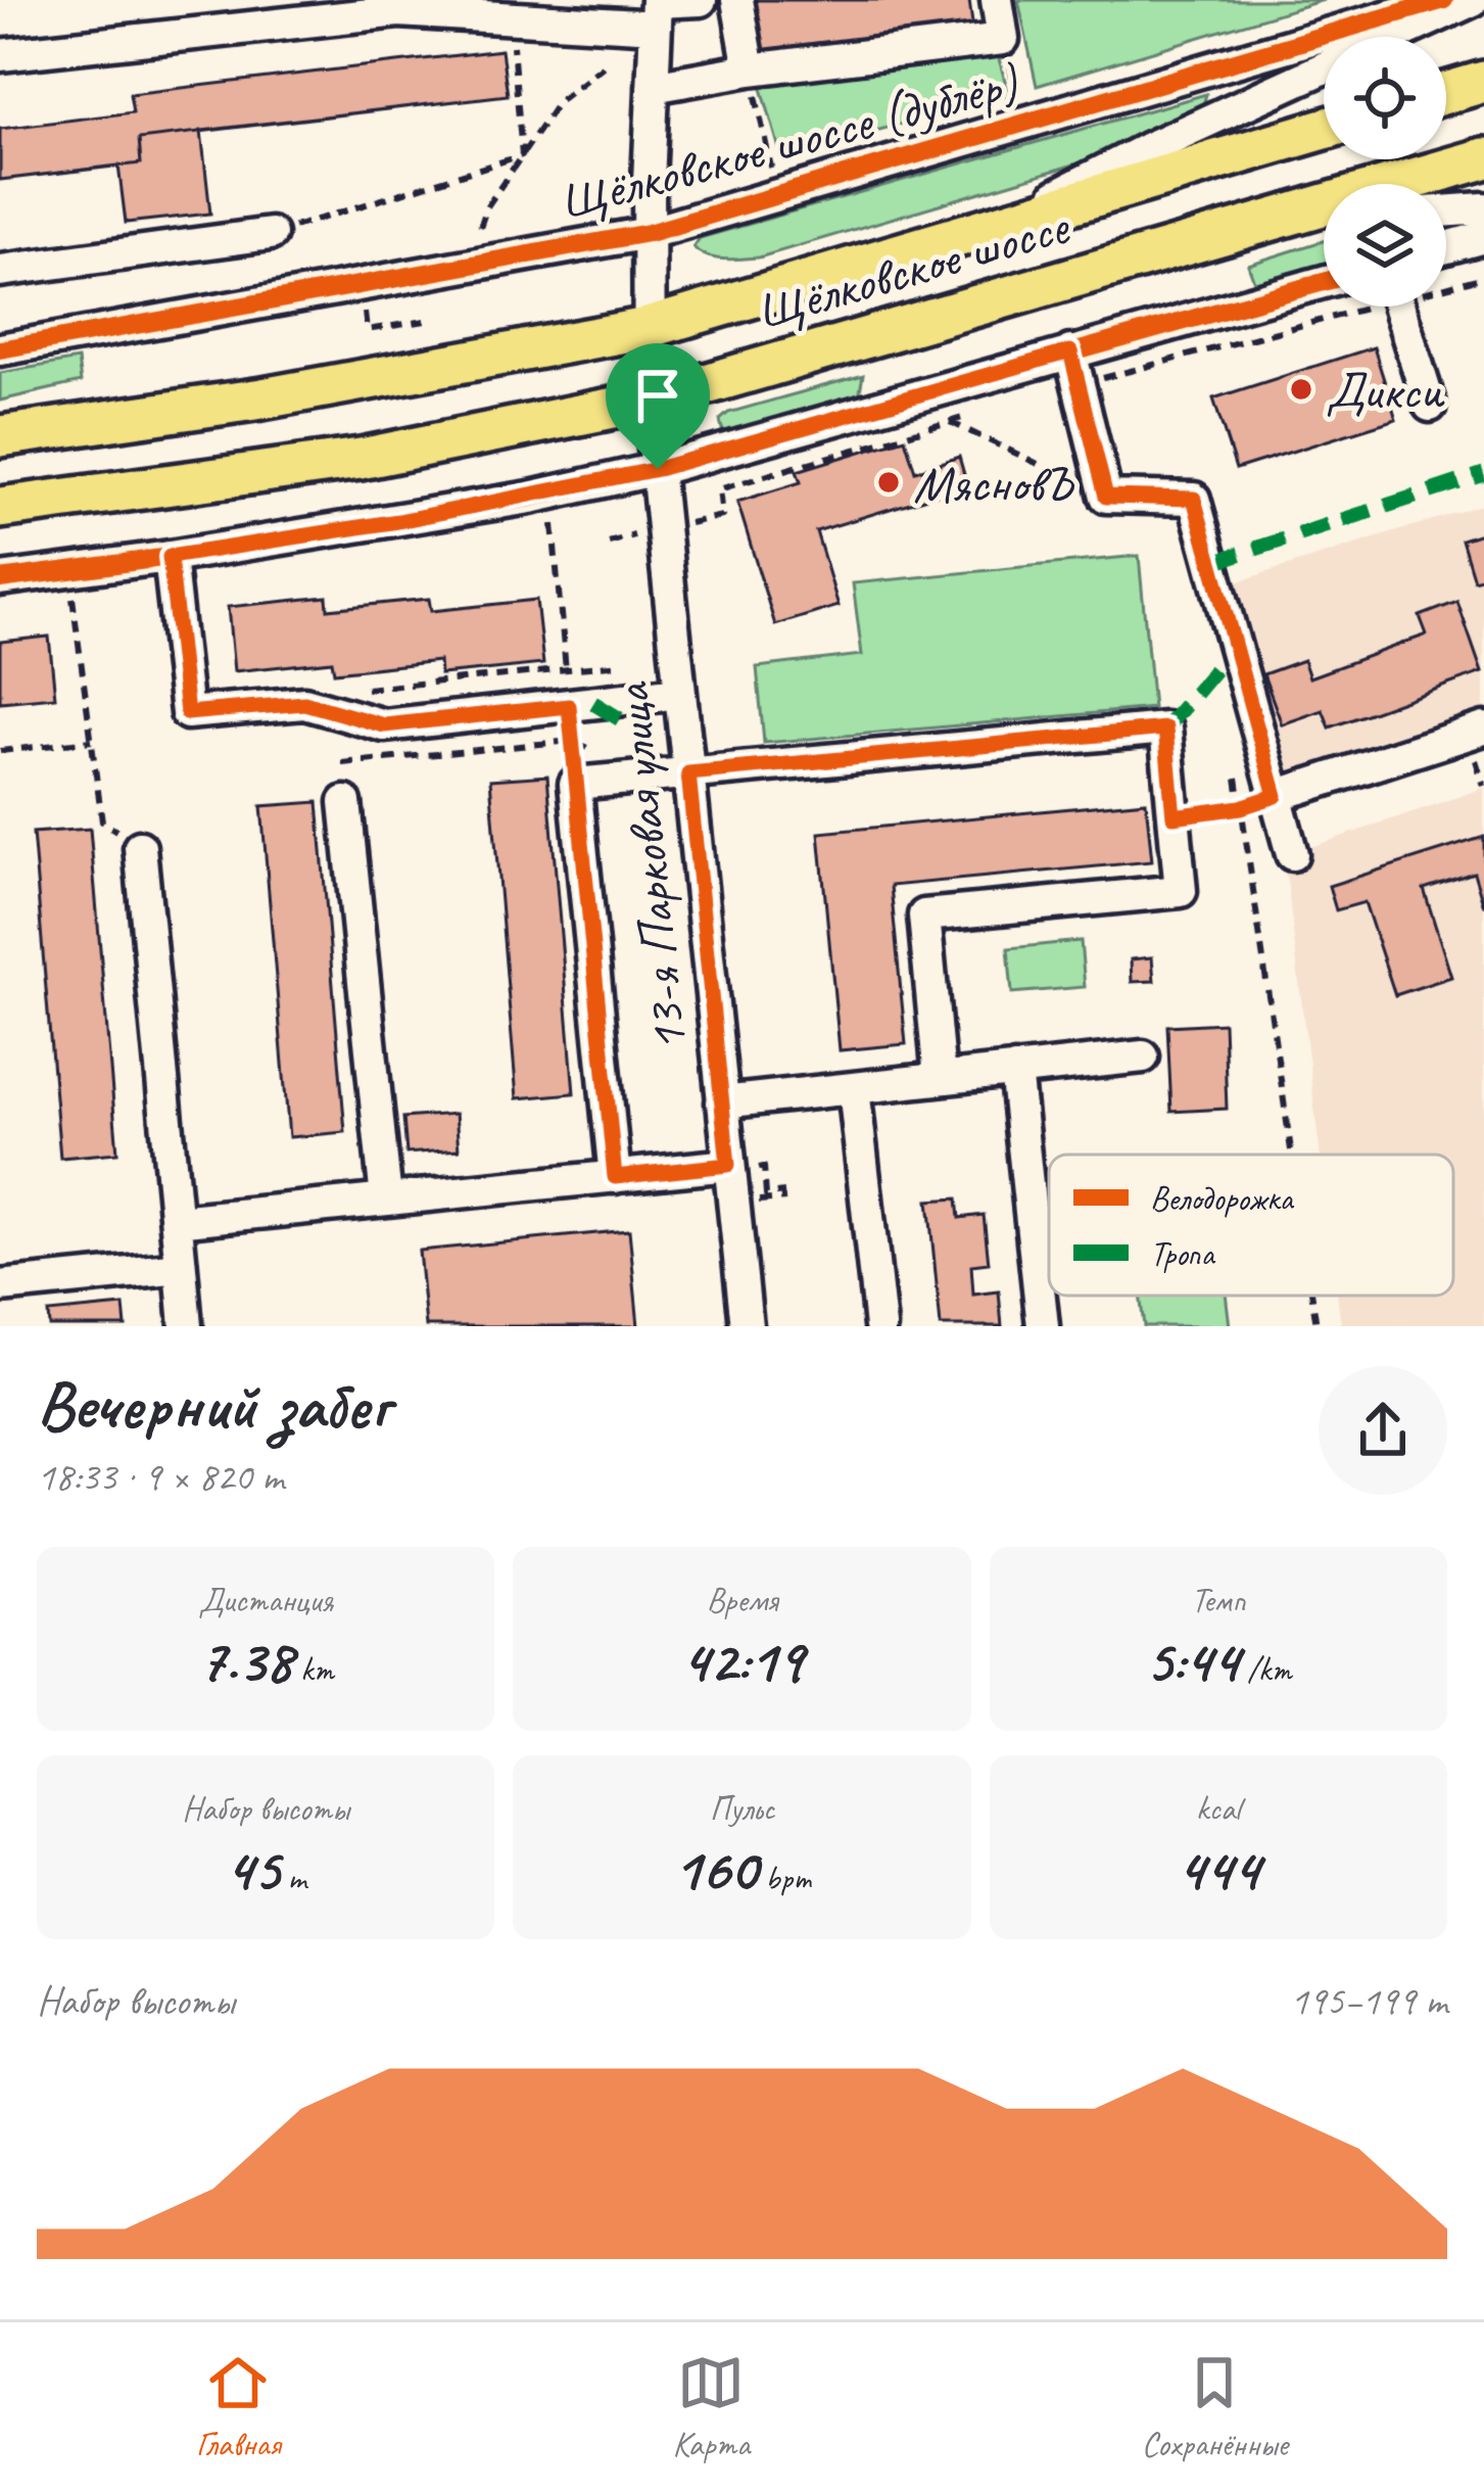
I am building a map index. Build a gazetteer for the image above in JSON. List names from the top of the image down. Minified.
{"streets":{"main road":["Щёлковское шоссе"],"street":["Щёлковское шоссе (дублёр)","13-я Парковая улица"]},"crossings":[["Щёлковское шоссе (дублёр)","13-я Парковая улица"],["Щёлковское шоссе","13-я Парковая улица"]],"places":["Дикси","МясновЪ"],"legend":["Велодорожка","Тропа"],"page":{"heading":["Вечерний забег","18:33 · 9 × 820 m"],"stats":[["Дистанция","7.38 km"],["Время","42:19"],["Темп","5:44 /km"],["Набор высоты","45 m"],["Пульс","160 bpm"],["kcal","444"]],"chart":["Набор высоты","195–199 m"],"tabs":["Главная","Карта","Сохранённые"]}}
